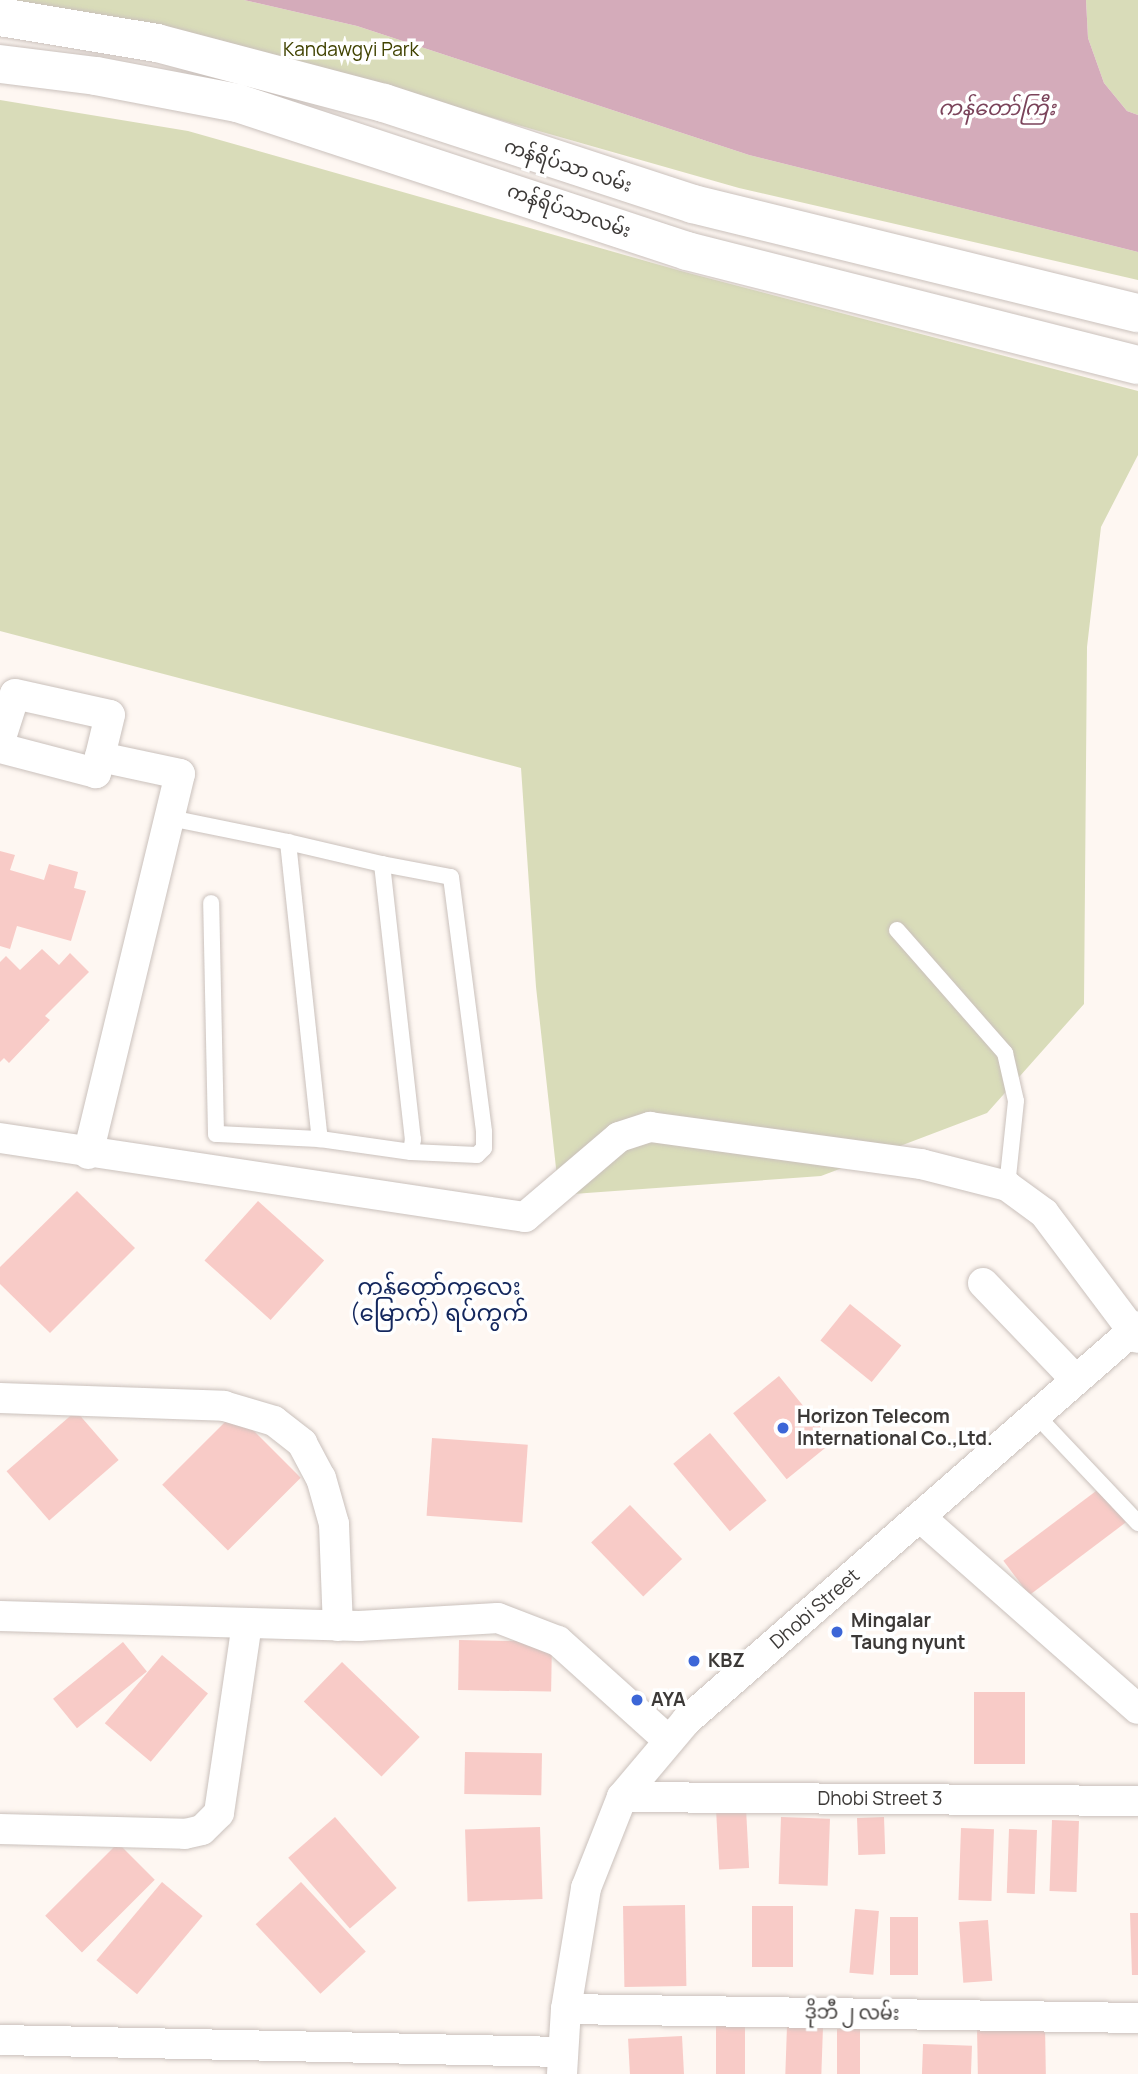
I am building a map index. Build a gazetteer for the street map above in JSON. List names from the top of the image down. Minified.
{"streets":{"main road":["ကန်ရိပ်သာ လမ်း","ကန်ရိပ်သာလမ်း"],"street":["Dhobi Street","Dhobi Street 3","ဒိုဘီ ၂ လမ်း"]},"crossings":[["Dhobi Street","Dhobi Street 3"],["Dhobi Street","ဒိုဘီ ၂ လမ်း"]],"districts":["ကန်တော်ကလေး (မြောက်) ရပ်ကွက်"],"water":["ကန်တော်ကြီး"],"parks":["Kandawgyi Park"],"places":["Horizon Telecom International Co.,Ltd.","Mingalar Taung nyunt","KBZ","AYA"]}
